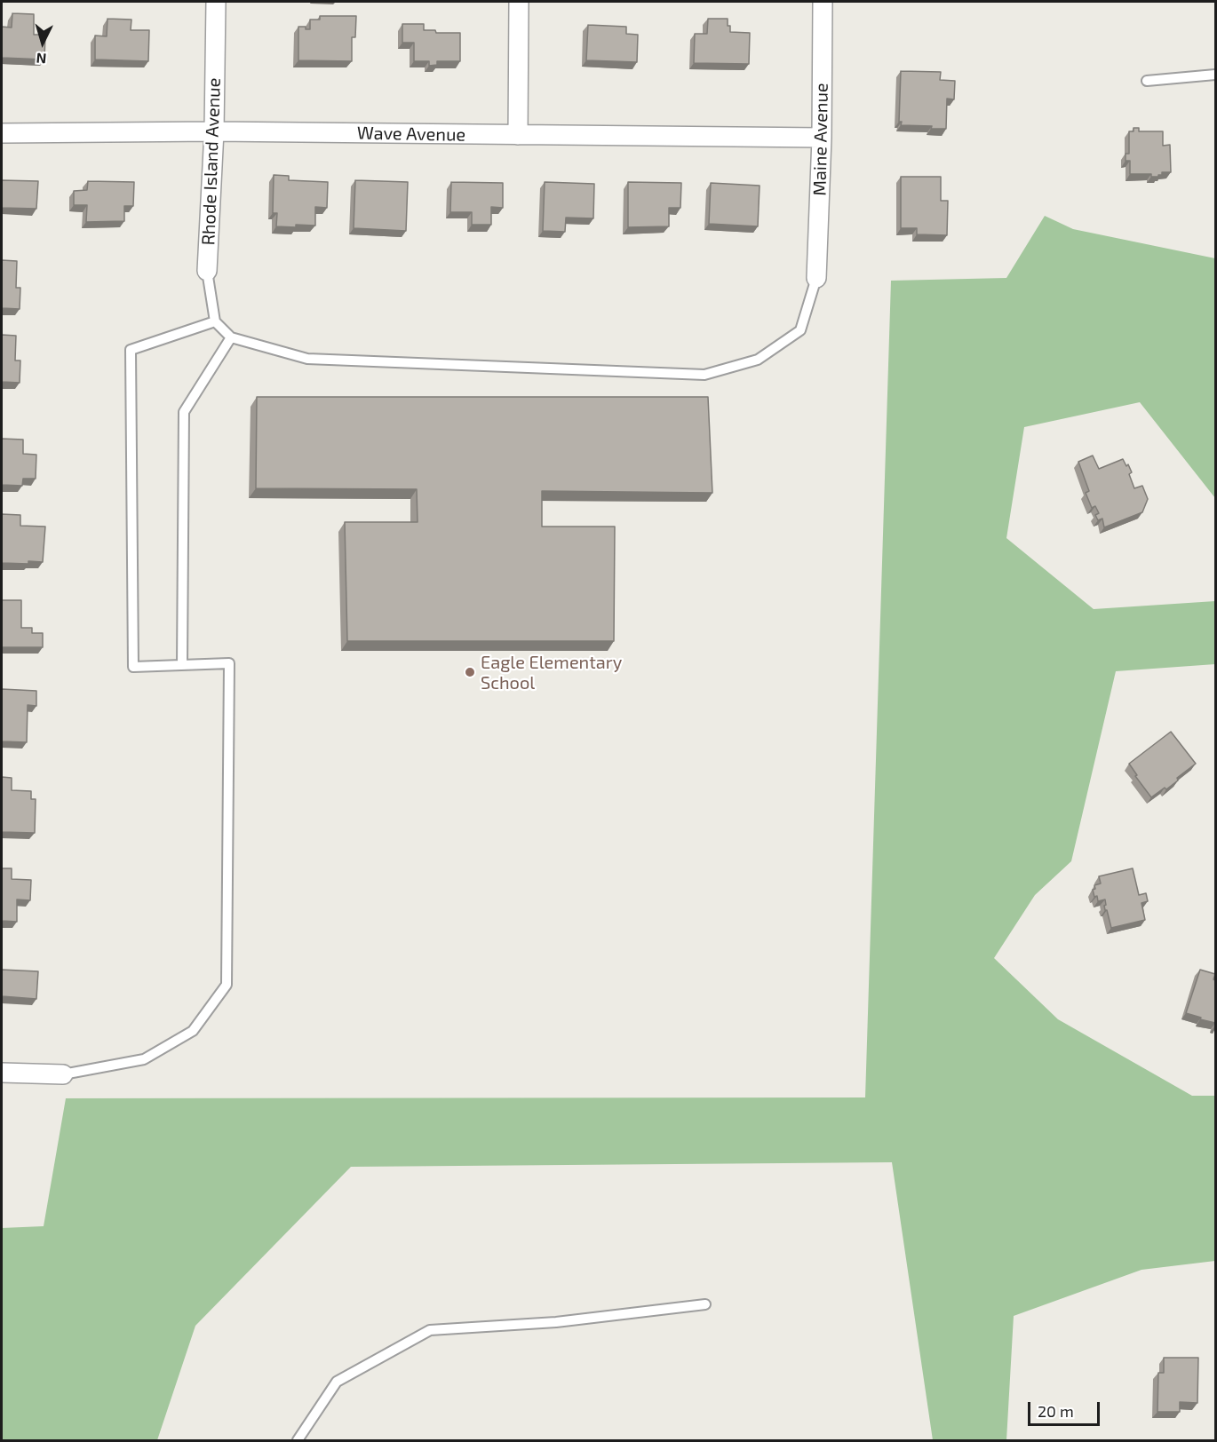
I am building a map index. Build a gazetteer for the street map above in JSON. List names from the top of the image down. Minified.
{"streets":{"street":["Wave Avenue","Maine Avenue","Rhode Island Avenue"]},"crossings":[["Wave Avenue","Maine Avenue"],["Wave Avenue","Rhode Island Avenue"]],"places":["Eagle Elementary School"],"scale_bar":"20 m","north":"bottom"}
